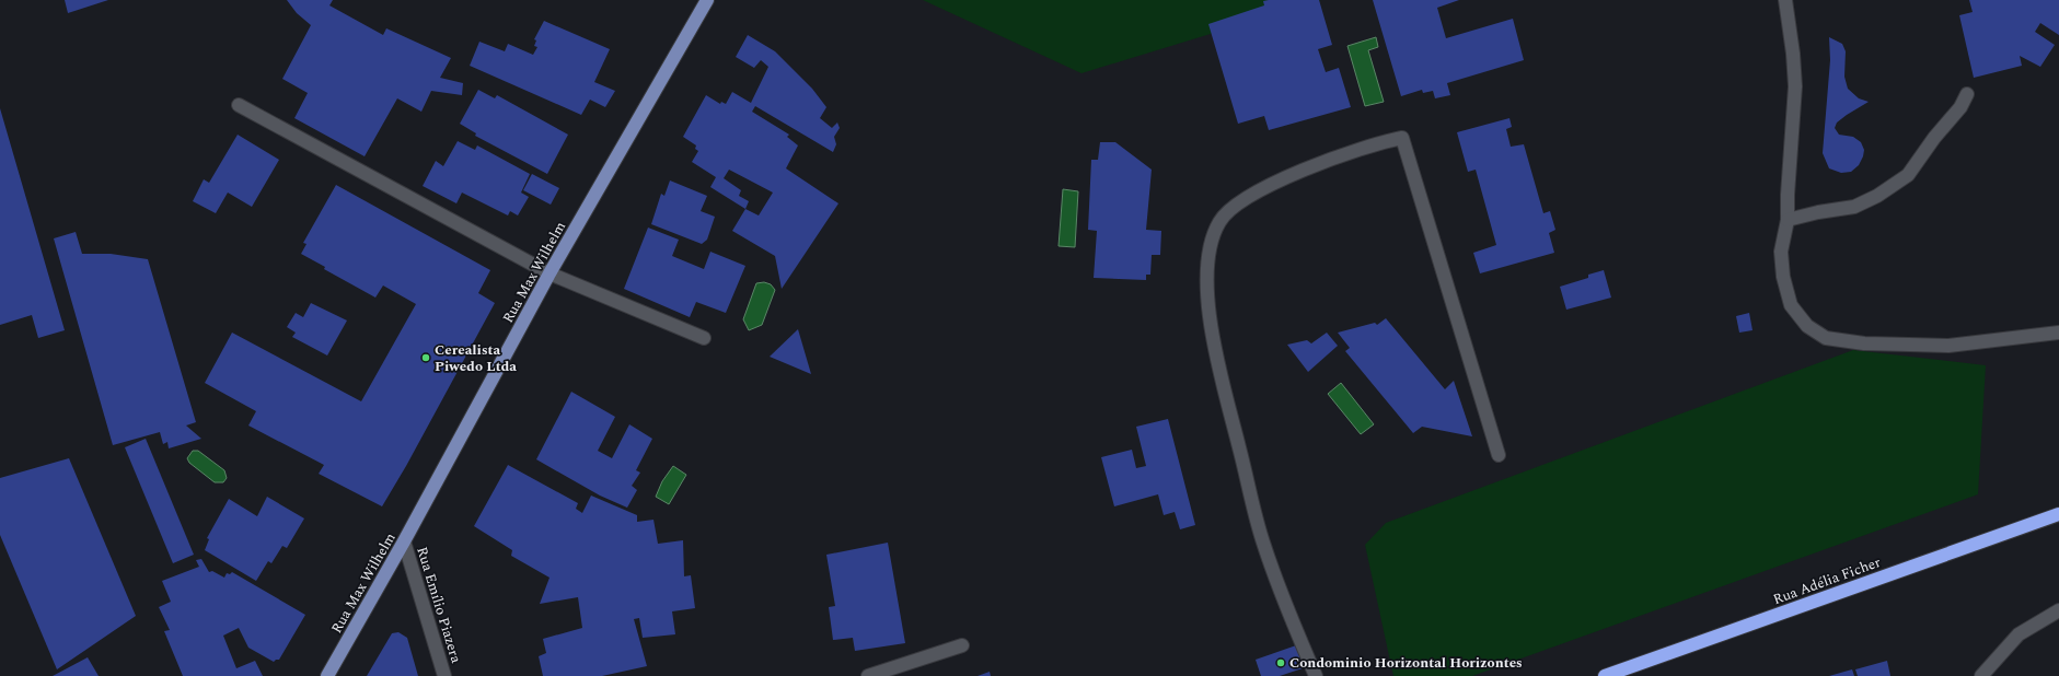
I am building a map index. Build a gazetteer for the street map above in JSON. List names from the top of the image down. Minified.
{"streets":{"highway":["Rua Adélia Ficher"],"main road":["Rua Max Wilhelm"],"street":["Rua Emílio Piazera"]},"crossings":[["Rua Max Wilhelm","Rua Emílio Piazera"]],"places":["Cerealista Piwedo Ltda","Condominio Horizontal Horizontes"]}
